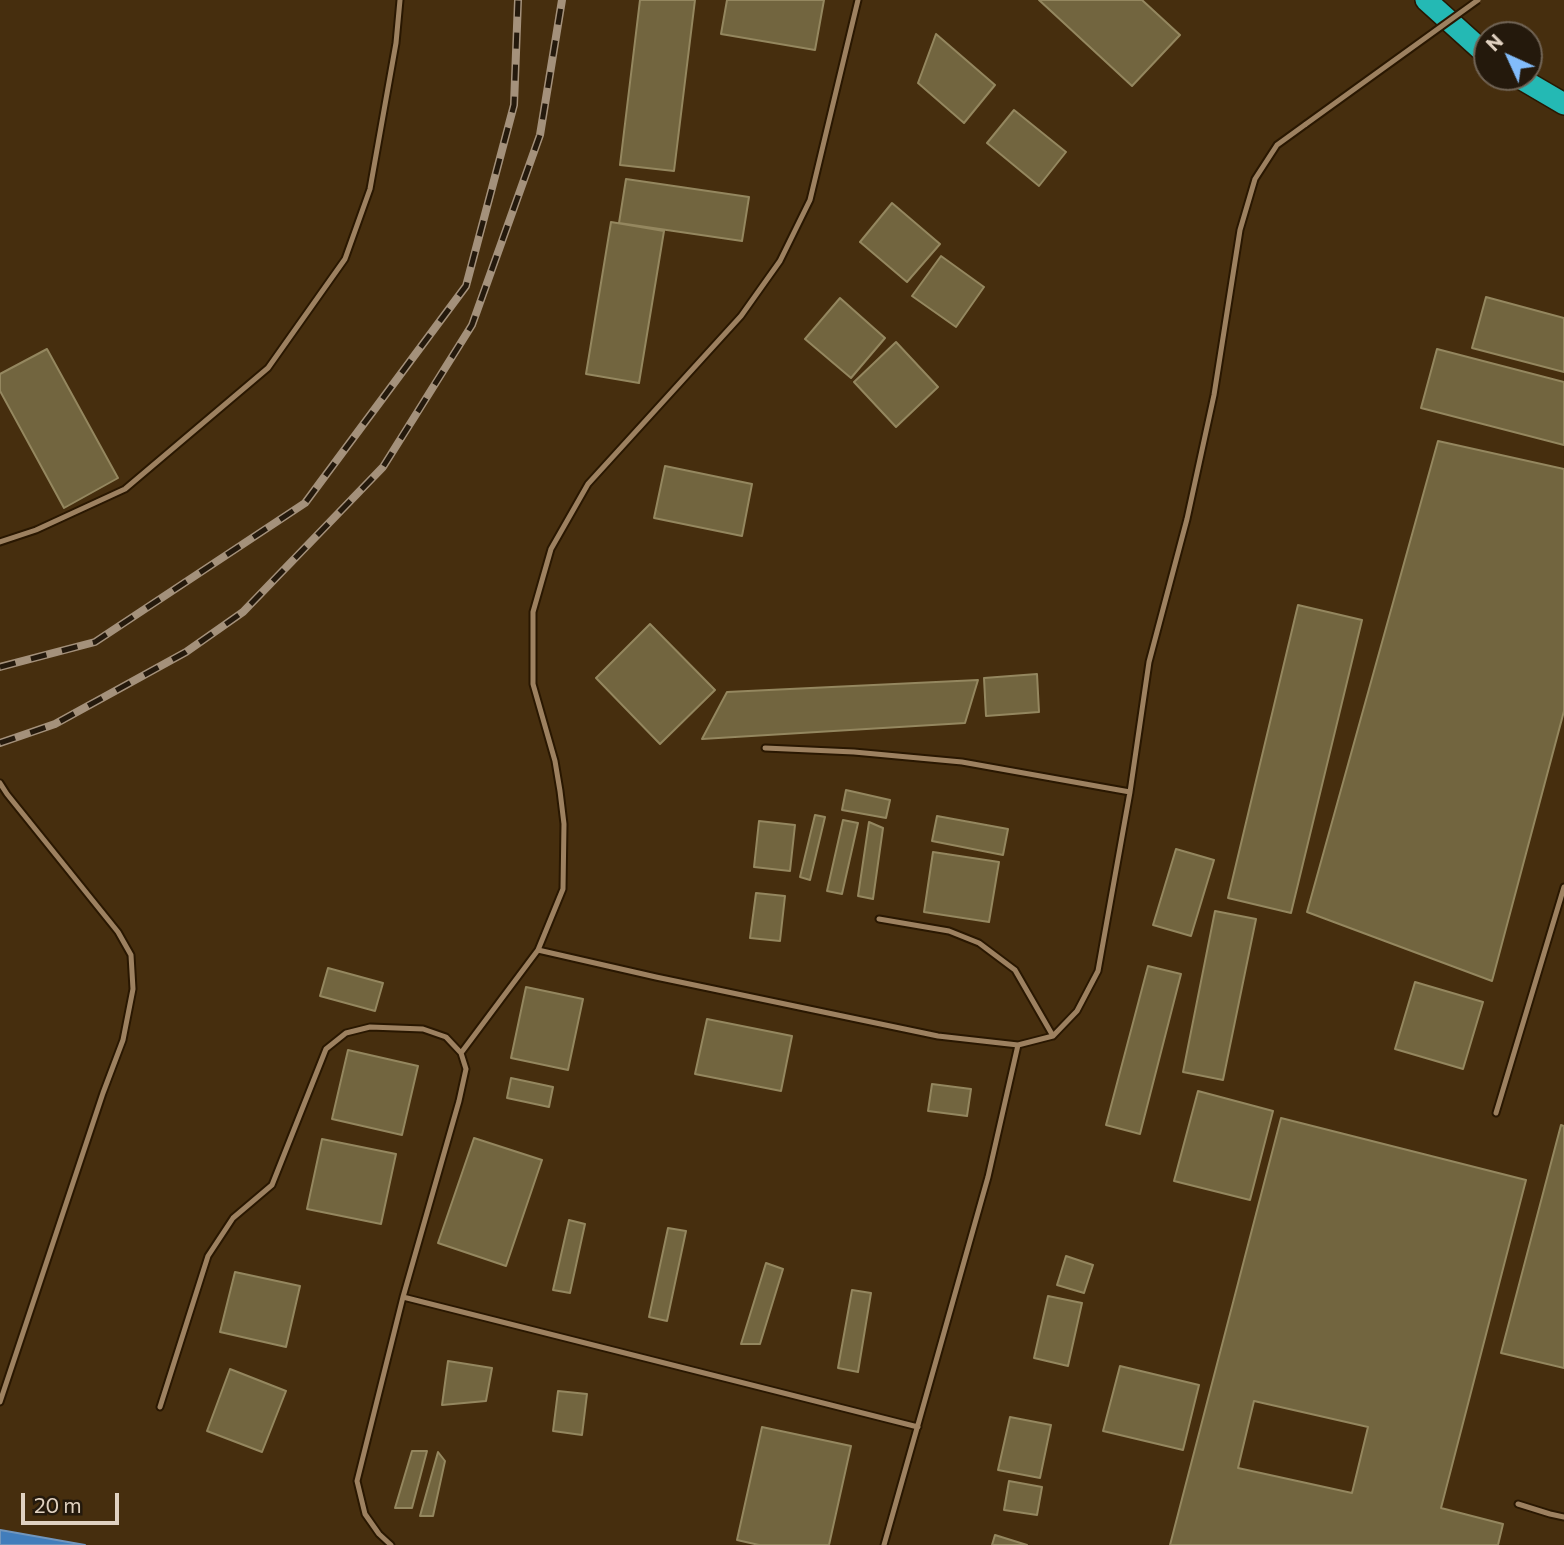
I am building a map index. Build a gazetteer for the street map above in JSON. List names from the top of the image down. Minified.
{"scale_bar":"20 m","north":"top left"}
